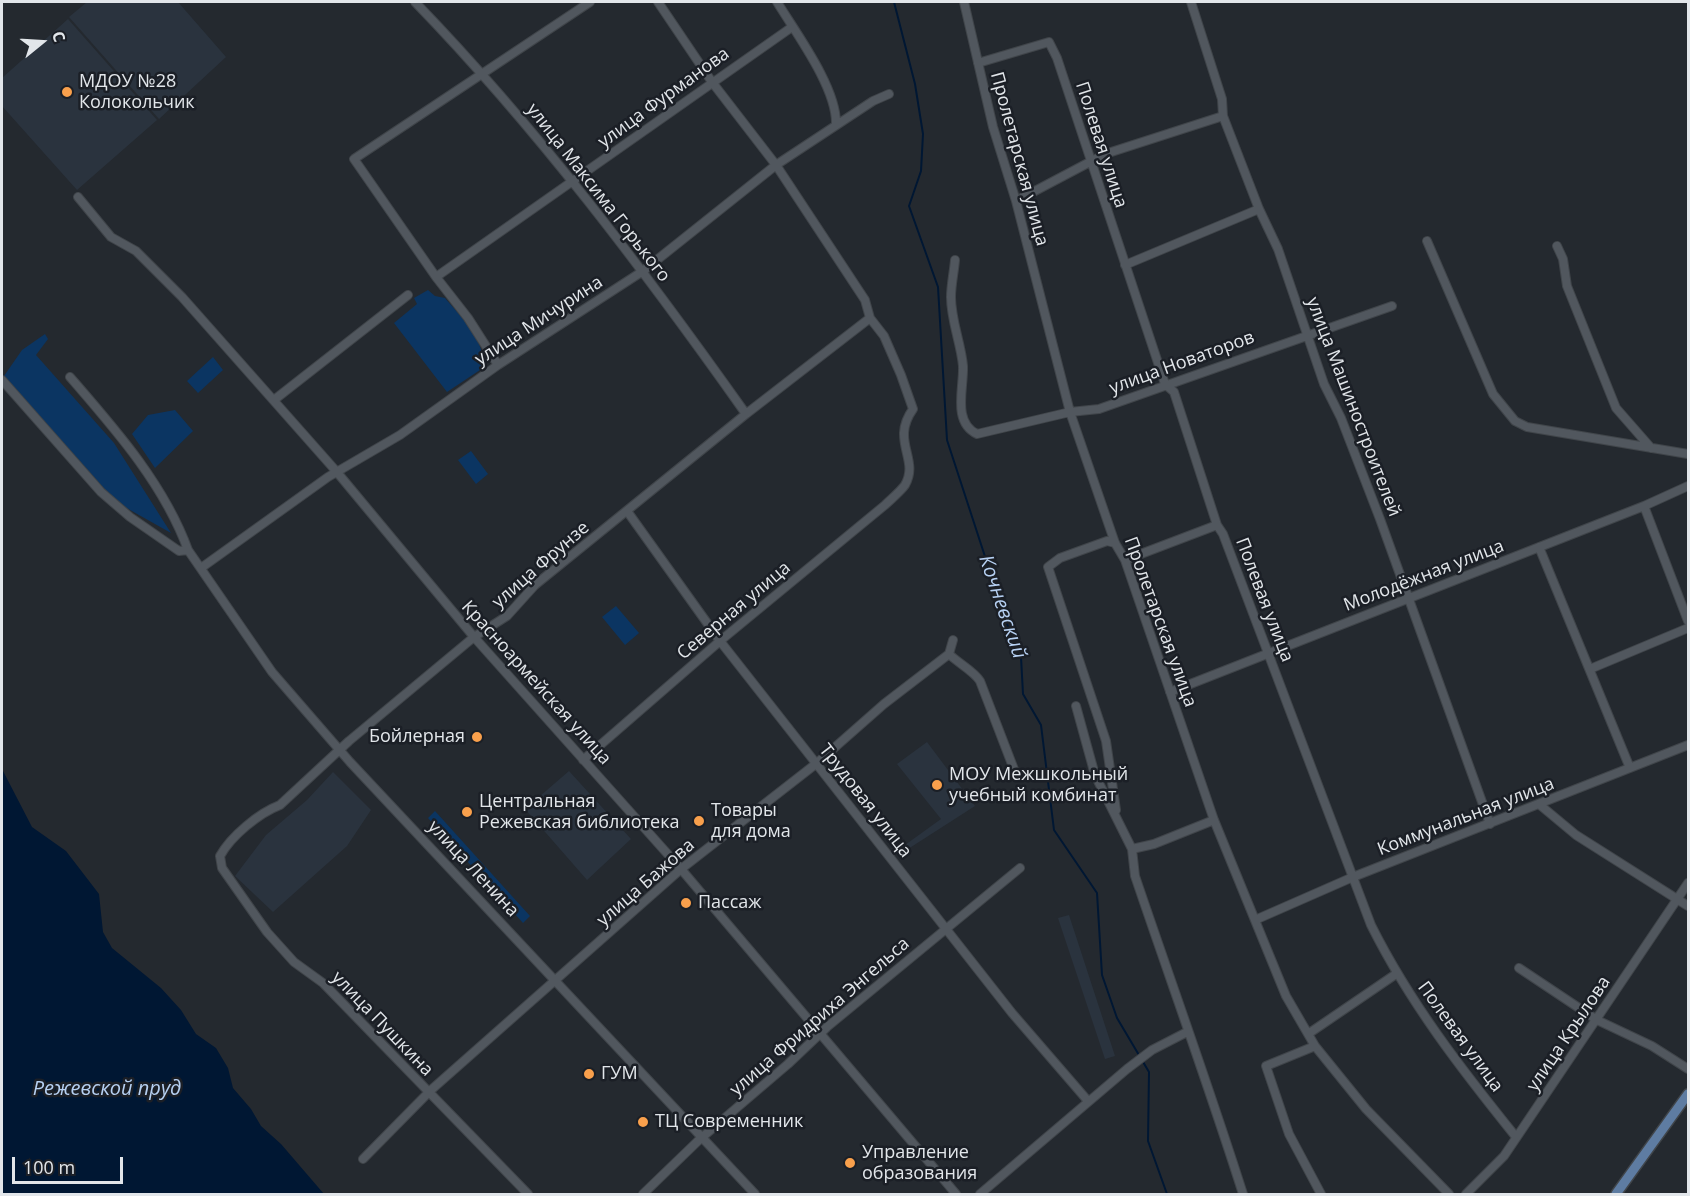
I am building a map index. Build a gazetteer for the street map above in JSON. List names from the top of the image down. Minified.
{"streets":{"street":["улица Фурманова","Полевая улица","Пролетарская улица","улица Максима Горького","улица Мичурина","улица Новаторов","улица Машиностроителей","улица Фрунзе","Молодёжная улица","Северная улица","Красноармейская улица","Трудовая улица","Коммунальная улица","улица Ленина","улица Бажова","улица Фридриха Энгельса","улица Пушкина","улица Крылова"]},"crossings":[["улица Фурманова","улица Максима Горького"],["Полевая улица","Пролетарская улица"],["Полевая улица","улица Новаторов"],["Полевая улица","Молодёжная улица"],["Полевая улица","Коммунальная улица"],["Полевая улица","улица Крылова"],["Пролетарская улица","улица Новаторов"],["Пролетарская улица","Молодёжная улица"],["Пролетарская улица","Коммунальная улица"],["улица Максима Горького","улица Мичурина"],["улица Максима Горького","улица Фрунзе"],["улица Мичурина","Красноармейская улица"],["улица Мичурина","улица Ленина"],["улица Новаторов","улица Машиностроителей"],["улица Машиностроителей","Молодёжная улица"],["улица Машиностроителей","Коммунальная улица"],["улица Фрунзе","Северная улица"],["улица Фрунзе","Красноармейская улица"],["улица Фрунзе","Трудовая улица"],["улица Фрунзе","улица Ленина"],["улица Фрунзе","улица Пушкина"],["Северная улица","Красноармейская улица"],["Северная улица","Трудовая улица"],["Красноармейская улица","улица Бажова"],["Красноармейская улица","улица Фридриха Энгельса"],["Трудовая улица","улица Бажова"],["Трудовая улица","улица Фридриха Энгельса"],["улица Ленина","улица Бажова"],["улица Ленина","улица Фридриха Энгельса"],["улица Бажова","улица Пушкина"]],"water":["Кочневский","Режевской пруд"],"places":["МДОУ №28 Колокольчик","Бойлерная","МОУ Межшкольный учебный комбинат","Центральная Режевская библиотека","Товары для дома","Пассаж","ГУМ","ТЦ Современник","Управление образования"],"scale_bar":"100 m","north":"right"}
